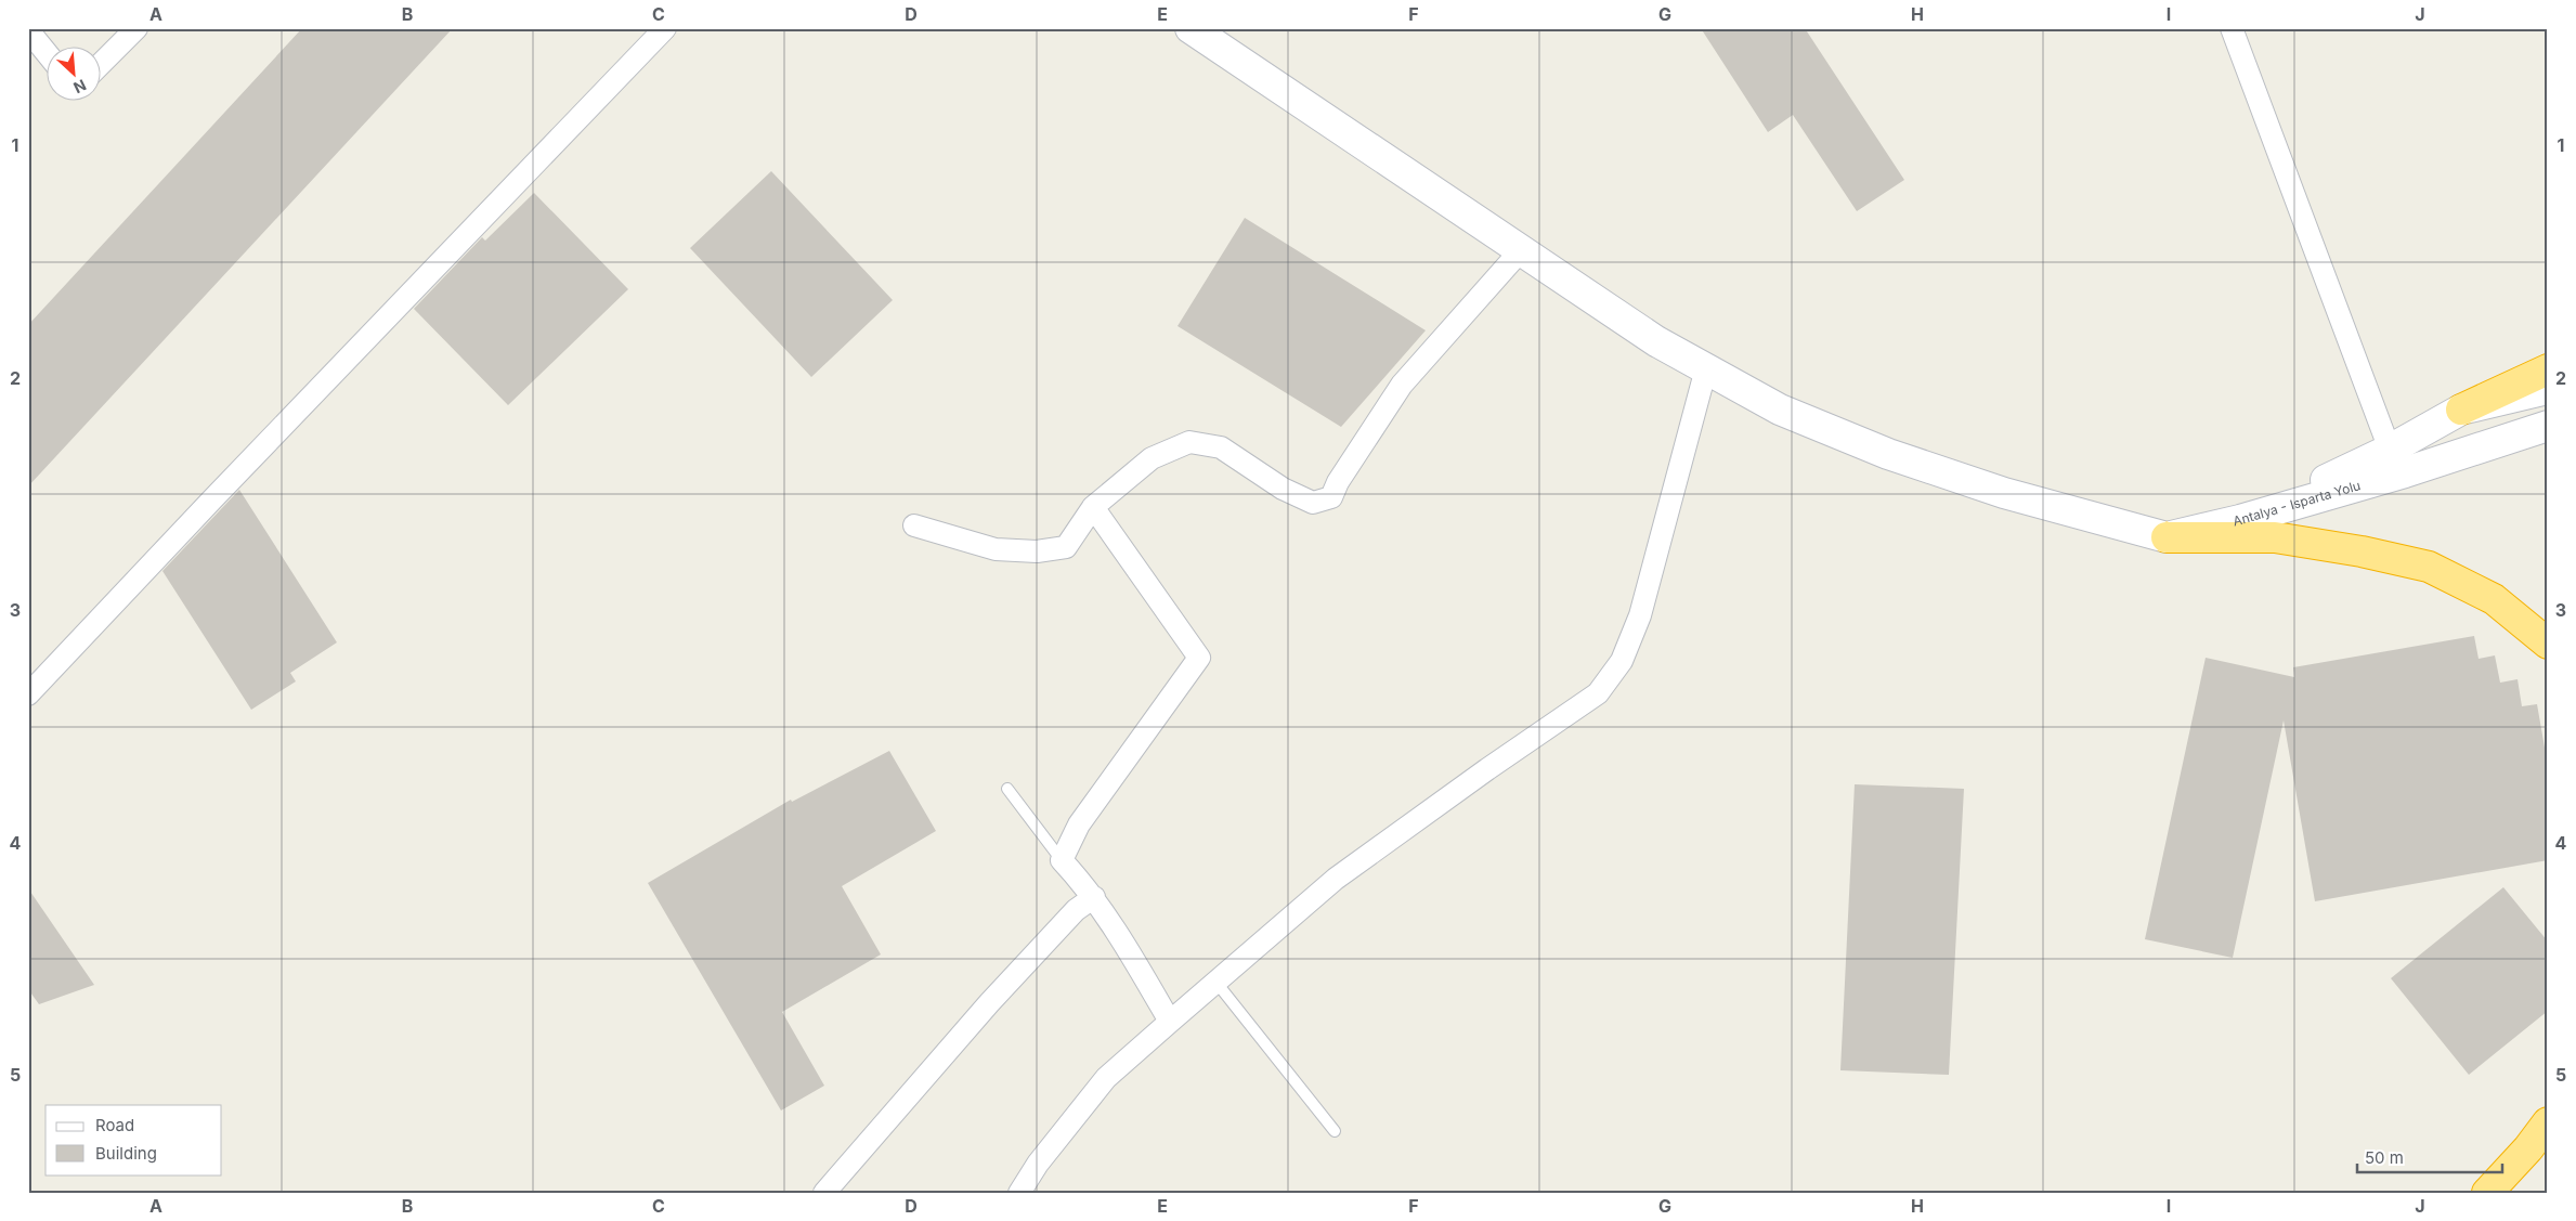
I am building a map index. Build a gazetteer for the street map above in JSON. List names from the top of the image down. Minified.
{"streets":{"street":["Antalya - Isparta Yolu"]},"legend":["Road","Building"],"scale_bar":"50 m","north":"bottom right","grid":{"columns":["A","B","C","D","E","F","G","H","I","J"],"rows":["1","2","3","4","5"]}}
